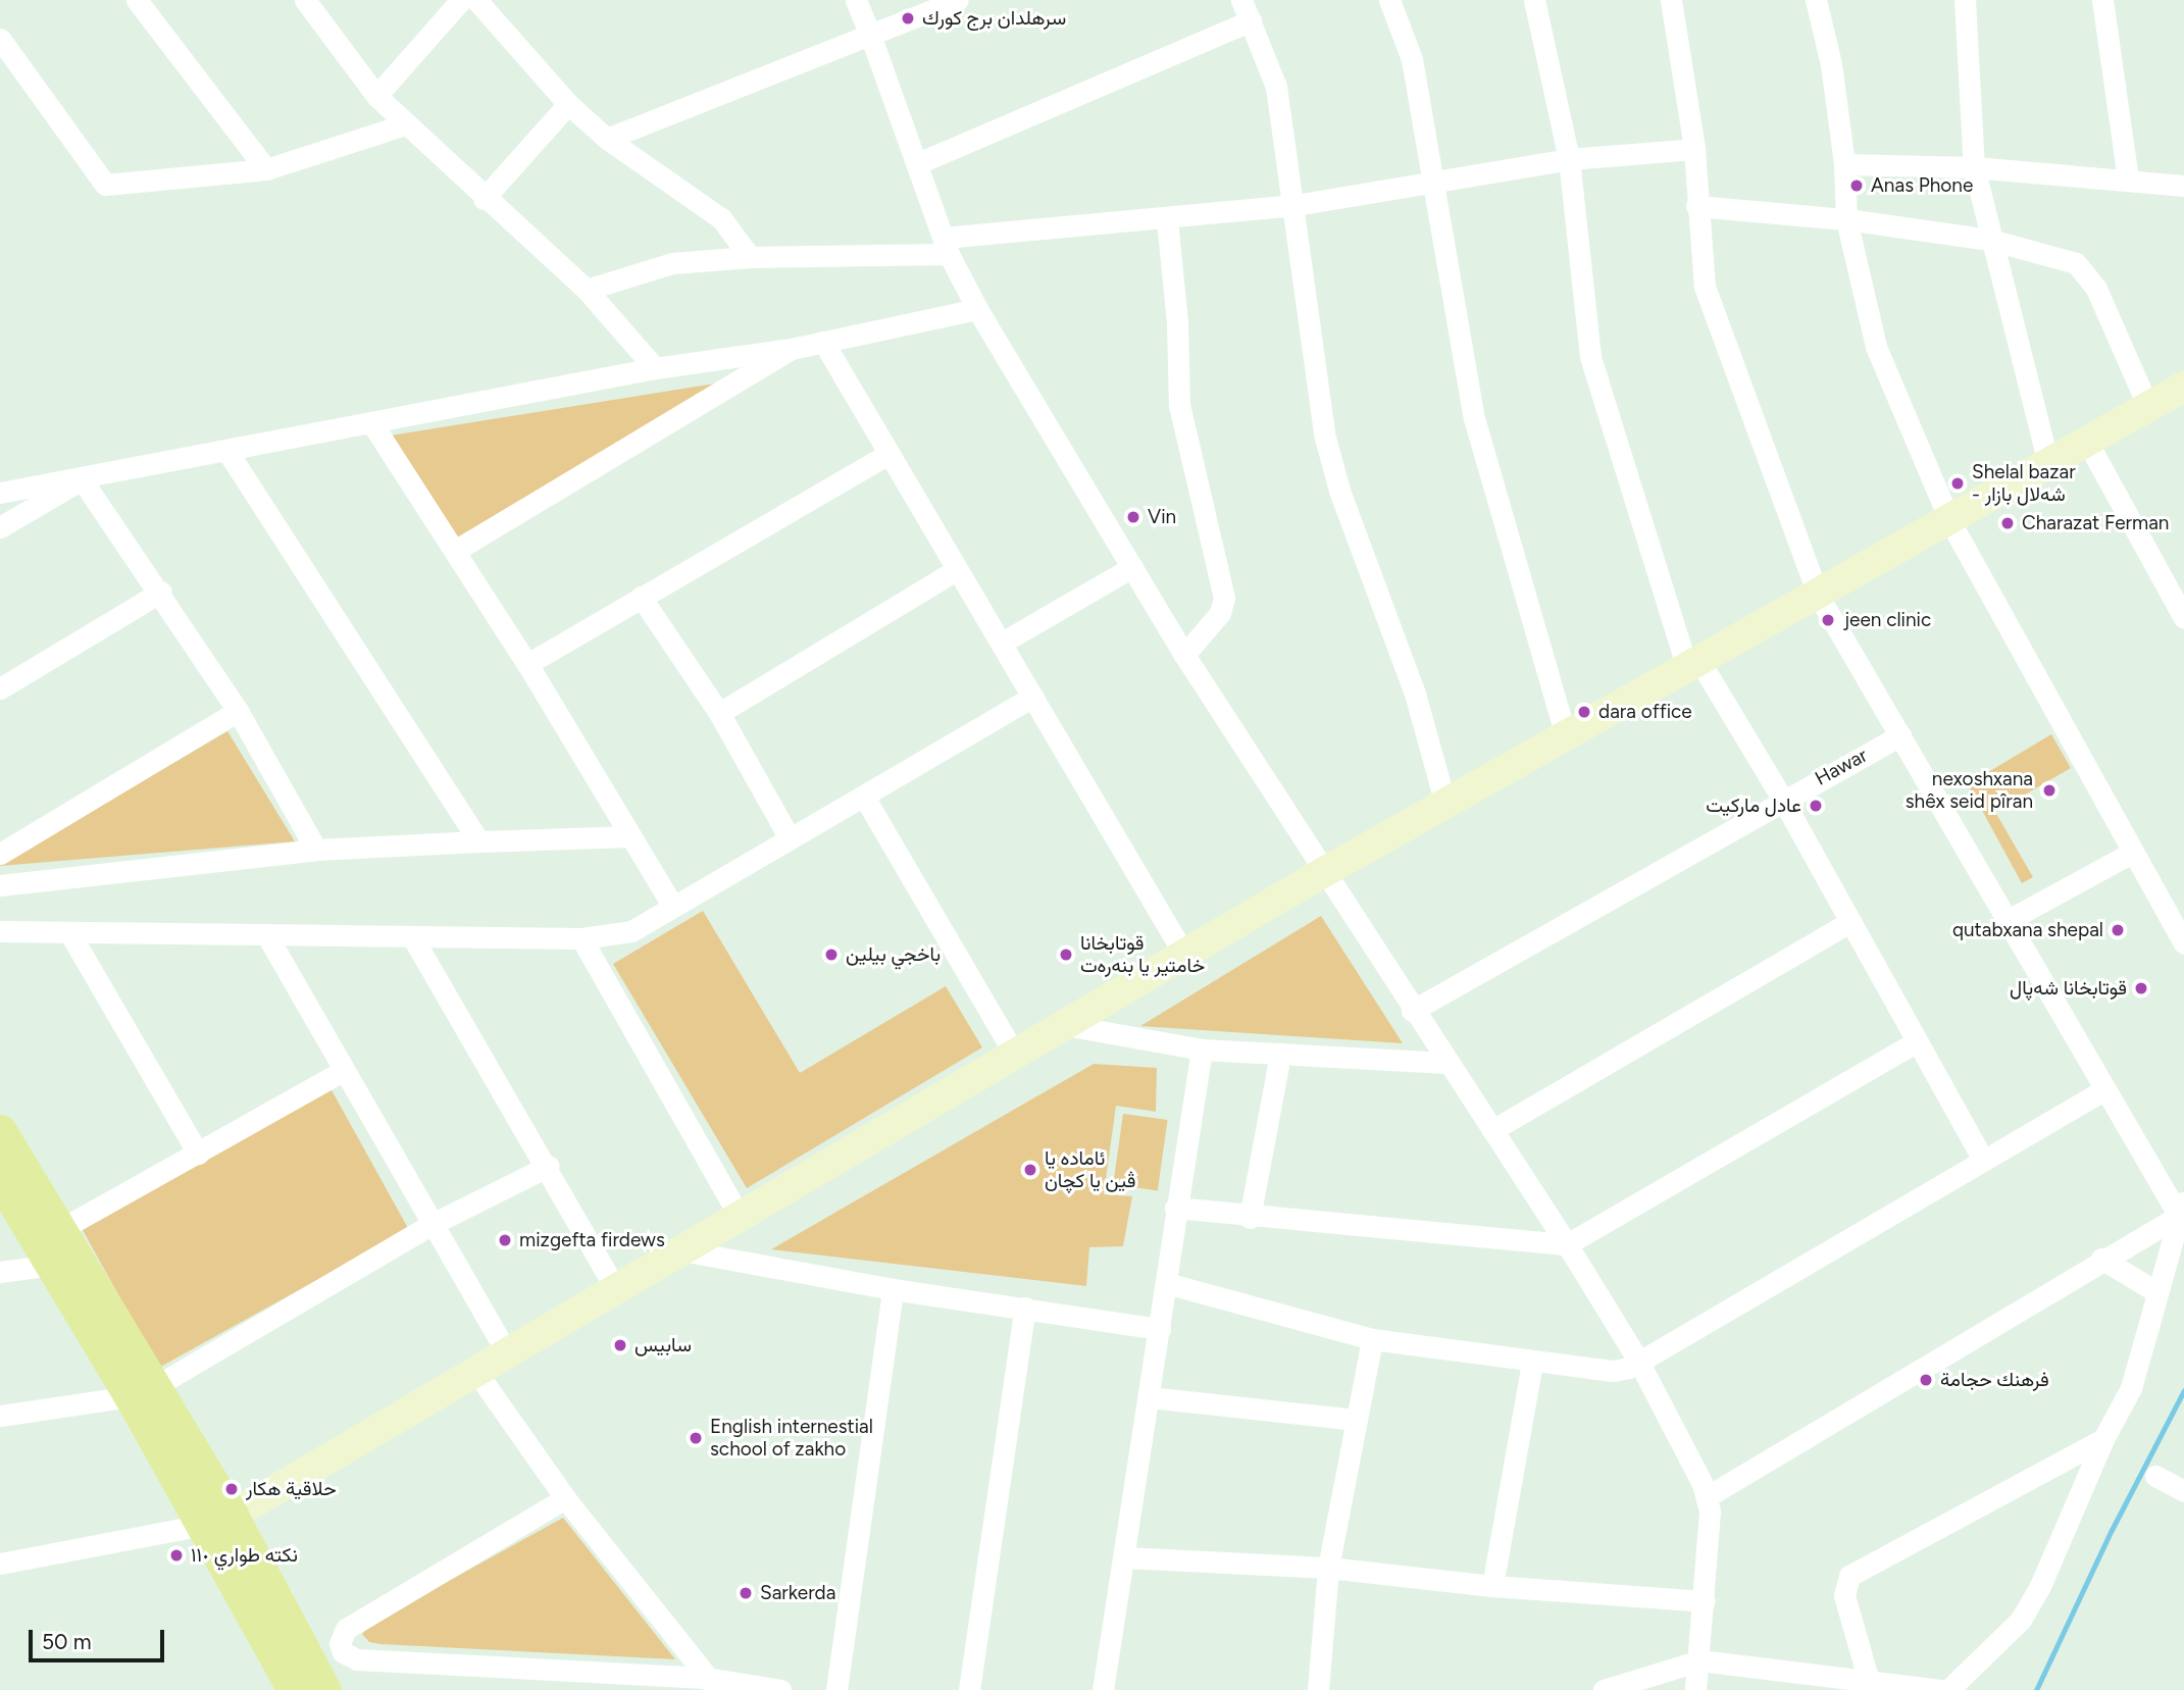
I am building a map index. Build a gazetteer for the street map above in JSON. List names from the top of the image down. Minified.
{"streets":{"street":["Hawar"]},"places":["سرهلدان برج كورك","Anas Phone","Shelal bazar - شەلال بازار","Vin","Charazat Ferman","jeen clinic","dara office","nexoshxana shêx seid pîran","عادل ماركيت","qutabxana shepal","باخجي بيلين","قوتابخانا خامتیر یا بنەرەت","قوتابخانا شەپال","ئاماده یا ڤین یا کچان","mizgefta firdews","سابيس","فرهنك حجامة","English internestial school of zakho","حلاقية هكار","نكته طواري ١١٠","Sarkerda"],"scale_bar":"50 m"}
